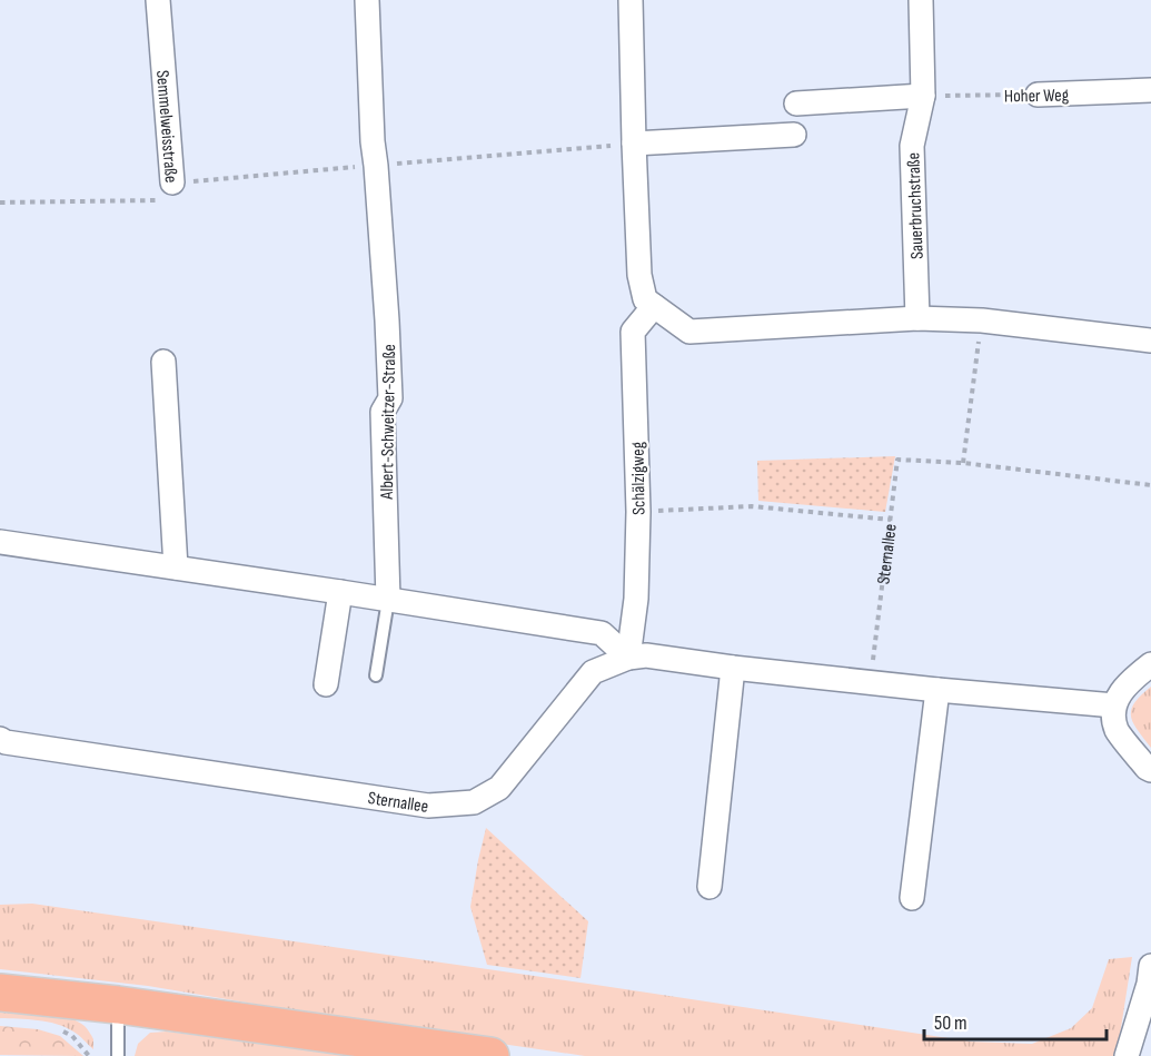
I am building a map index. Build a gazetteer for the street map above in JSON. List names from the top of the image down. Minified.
{"streets":{"street":["Hoher Weg","Semmelweisstraße","Sauerbruchstraße","Albert-Schweitzer-Straße","Schälzigweg","Sternallee"]},"crossings":[["Hoher Weg","Sauerbruchstraße"],["Schälzigweg","Sternallee"]],"scale_bar":"50 m"}
